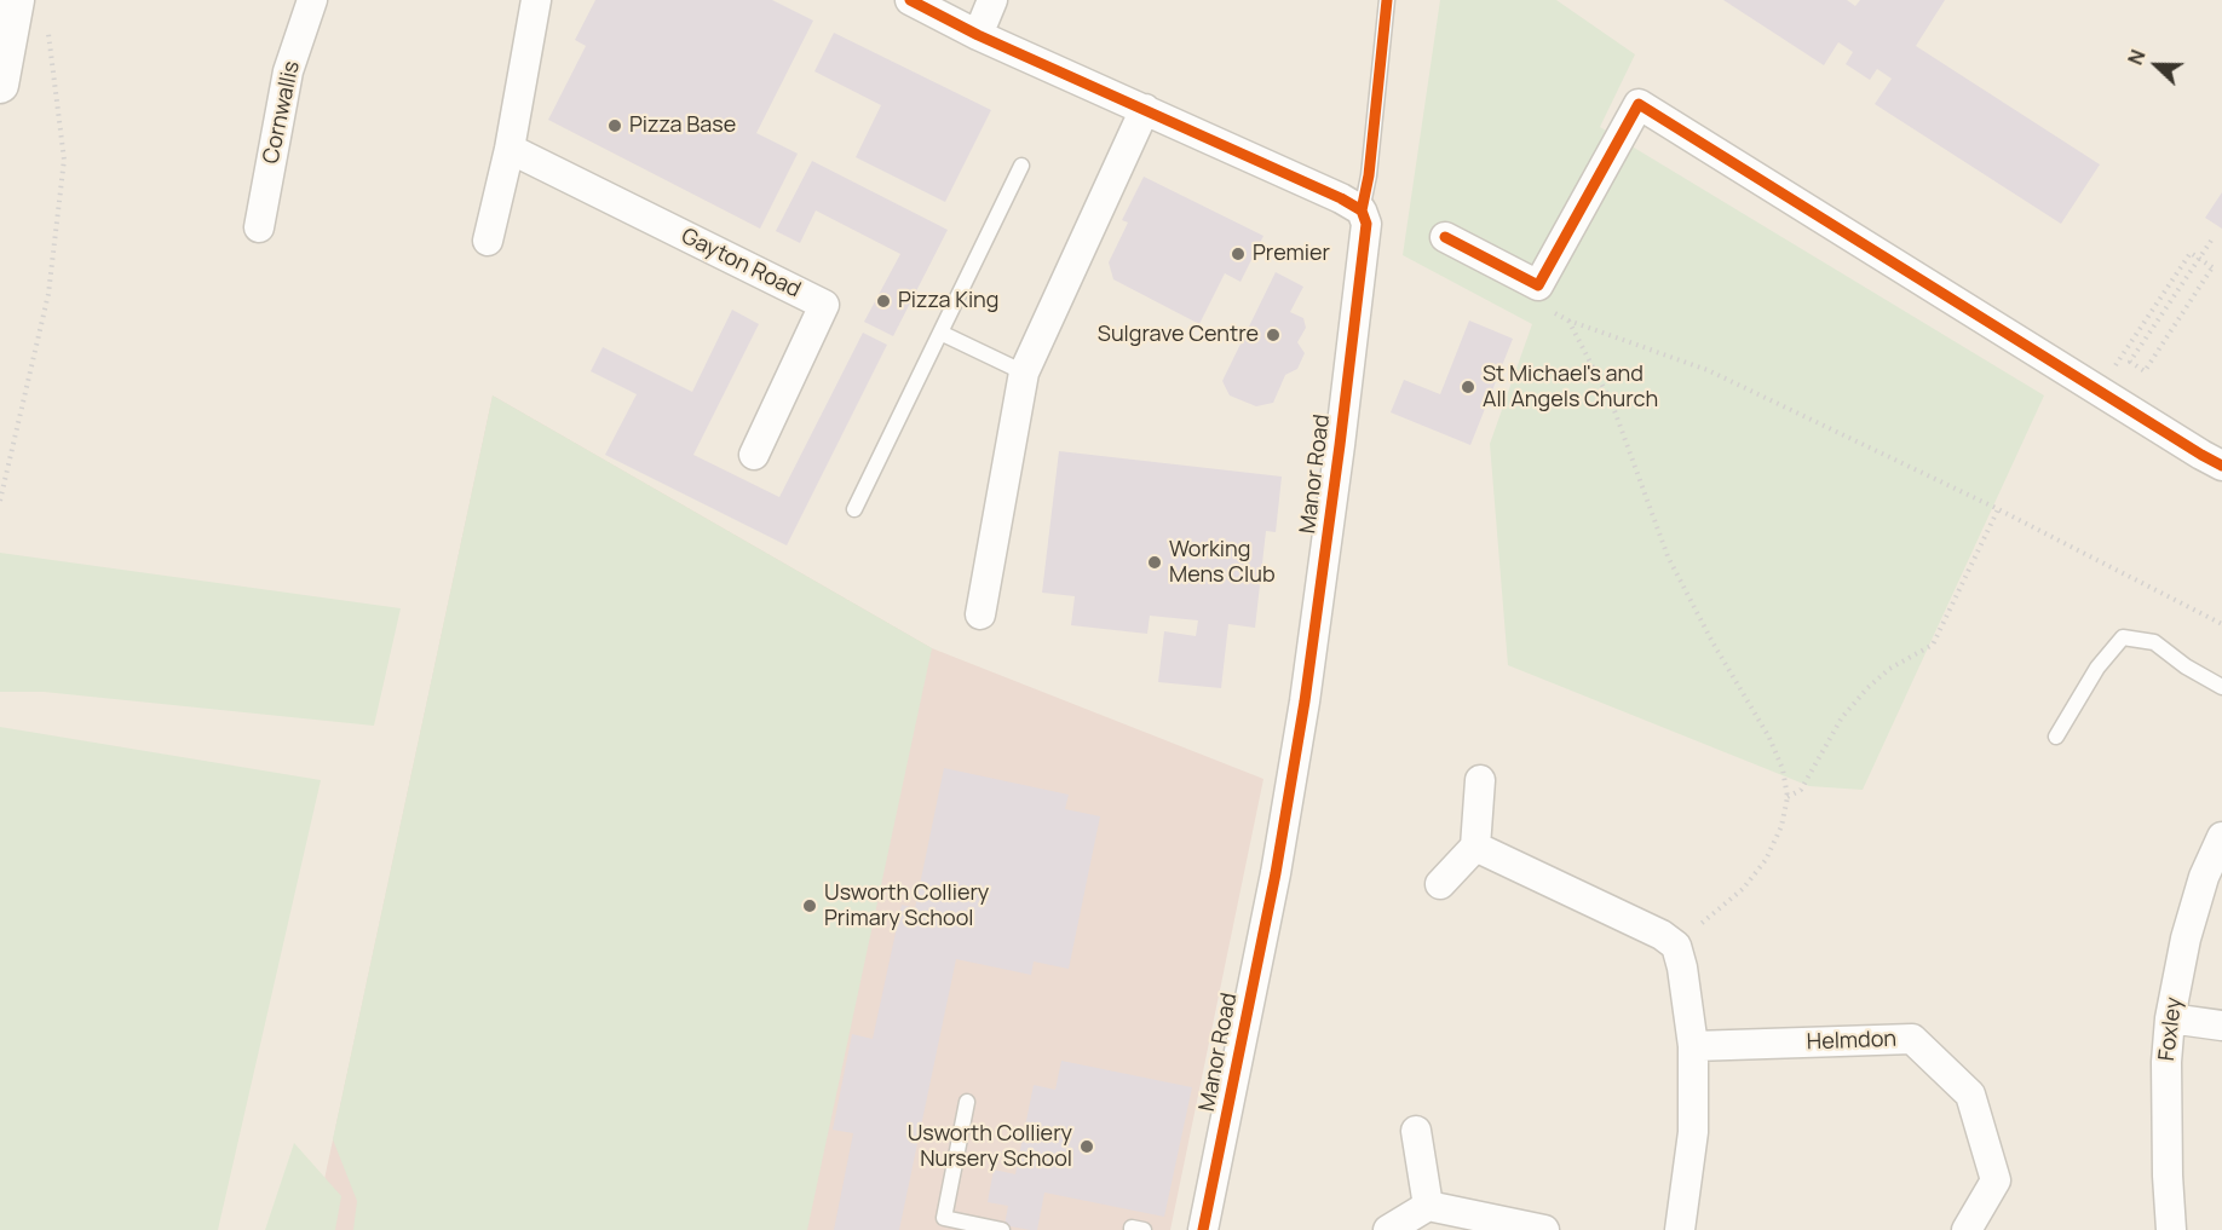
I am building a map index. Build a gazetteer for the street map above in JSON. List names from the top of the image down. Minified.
{"streets":{"street":["Cornwallis","Gayton Road","Manor Road","Foxley","Helmdon"]},"places":["Pizza Base","Premier","Pizza King","Sulgrave Centre","St Michael's and All Angels Church","Working Mens Club","Usworth Colliery Primary School","Usworth Colliery Nursery School"],"north":"left"}
